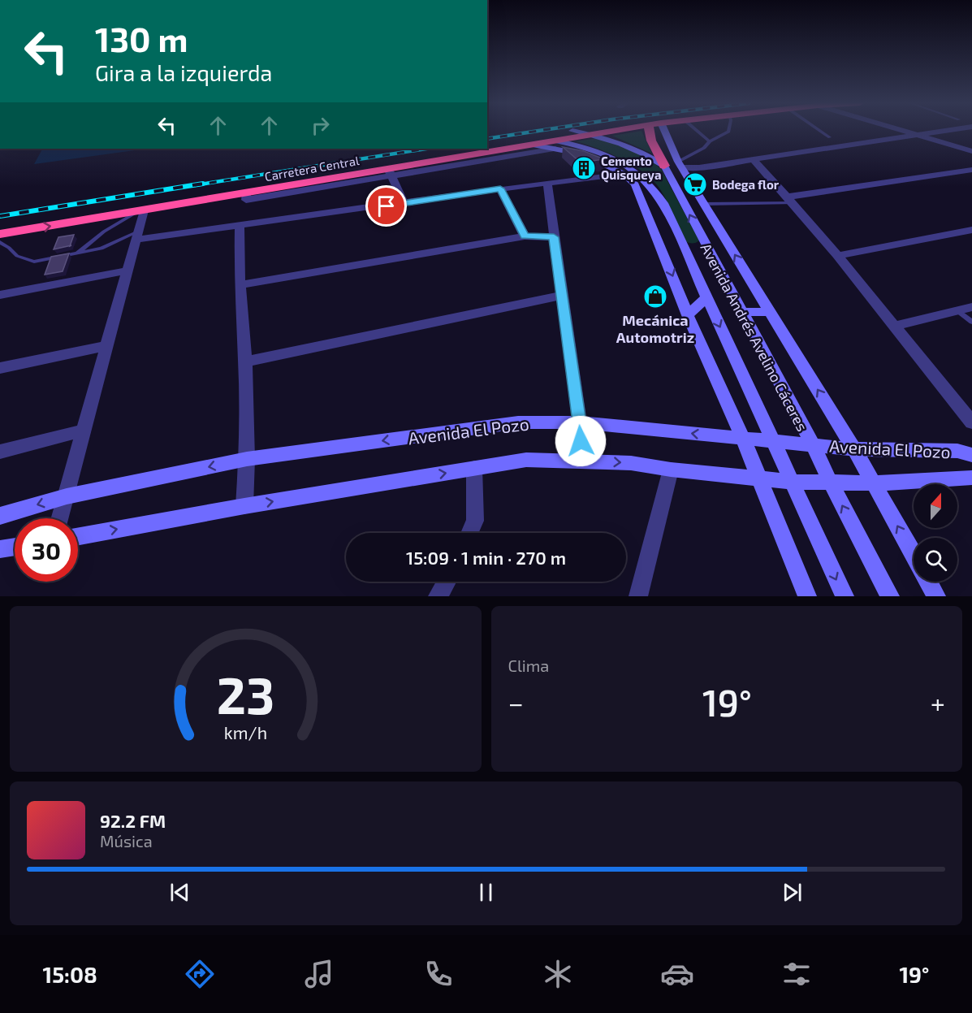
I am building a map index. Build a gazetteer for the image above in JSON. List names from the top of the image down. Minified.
{"streets":{"highway":["Carretera Central"],"street":["Avenida Andrés Avelino Cáceres","Avenida El Pozo"]},"crossings":[["Carretera Central","Avenida Andrés Avelino Cáceres"],["Avenida Andrés Avelino Cáceres","Avenida El Pozo"]],"places":{"building":["Cemento Quisqueya"],"supermarket":["Bodega flor"],"shop":["Mecánica Automotriz"]},"north":"top","page":{"turn":["130 m","Gira a la izquierda"],"limit":"30","trip":"15:09 · 1 min · 270 m","tile":"Clima","heat":["−","19°","+"],"song":["92.2 FM","Música"],"tabs":["15:08","19°"],"gauge":["23","km/h"]}}
